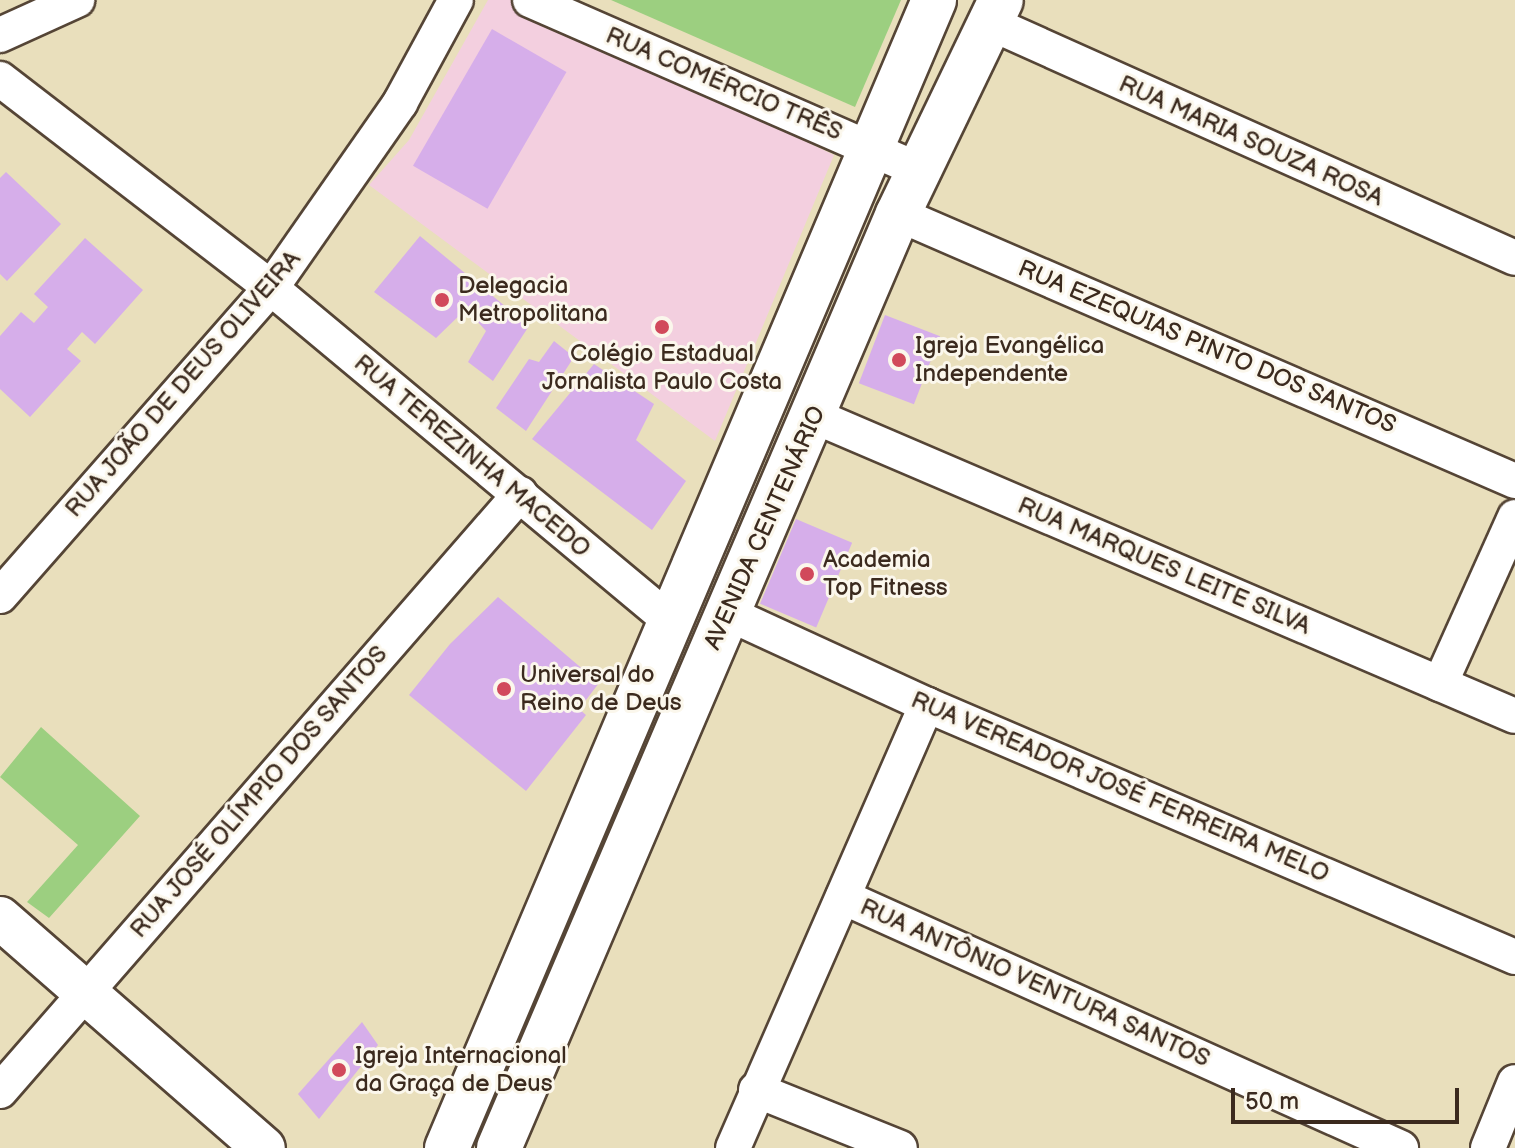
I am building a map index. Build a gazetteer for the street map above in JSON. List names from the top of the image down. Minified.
{"streets":{"main road":["AVENIDA CENTENÁRIO"],"street":["RUA COMÉRCIO TRÊS","RUA MARIA SOUZA ROSA","RUA EZEQUIAS PINTO DOS SANTOS","RUA JOÃO DE DEUS OLIVEIRA","RUA TEREZINHA MACEDO","RUA MARQUES LEITE SILVA","RUA VEREADOR JOSÉ FERREIRA MELO","RUA JOSÉ OLÍMPIO DOS SANTOS","RUA ANTÔNIO VENTURA SANTOS"]},"crossings":[["RUA COMÉRCIO TRÊS","AVENIDA CENTENÁRIO"],["RUA MARIA SOUZA ROSA","AVENIDA CENTENÁRIO"],["RUA EZEQUIAS PINTO DOS SANTOS","AVENIDA CENTENÁRIO"],["RUA JOÃO DE DEUS OLIVEIRA","RUA TEREZINHA MACEDO"],["RUA TEREZINHA MACEDO","AVENIDA CENTENÁRIO"],["RUA TEREZINHA MACEDO","RUA JOSÉ OLÍMPIO DOS SANTOS"],["AVENIDA CENTENÁRIO","RUA MARQUES LEITE SILVA"],["AVENIDA CENTENÁRIO","RUA VEREADOR JOSÉ FERREIRA MELO"]],"places":["Delegacia Metropolitana","Colégio Estadual Jornalista Paulo Costa","Igreja Evangélica Independente","Academia Top Fitness","Universal do Reino de Deus","Igreja Internacional da Graça de Deus"],"scale_bar":"50 m"}
